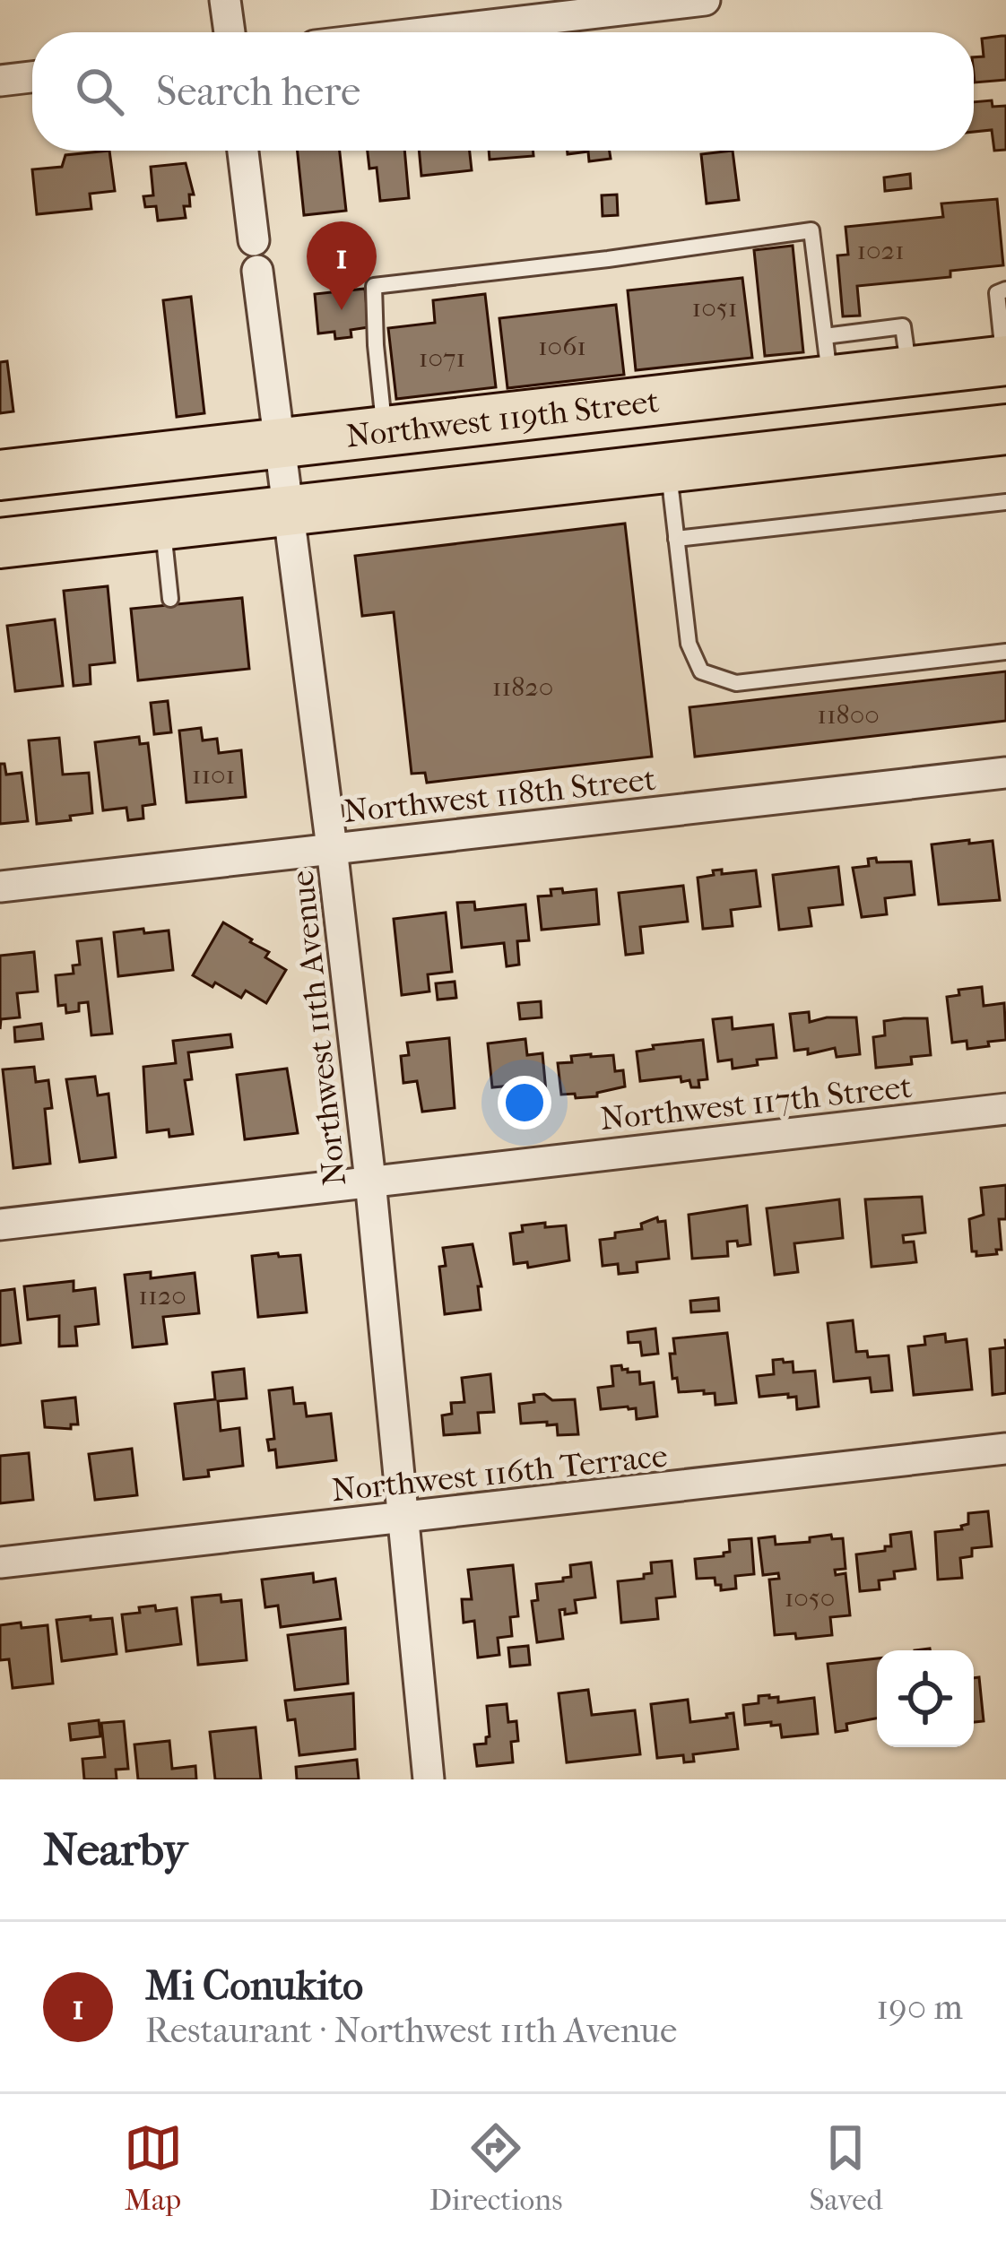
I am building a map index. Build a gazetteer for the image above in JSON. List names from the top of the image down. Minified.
{"streets":{"highway":["Northwest 119th Street"],"street":["Northwest 118th Street","Northwest 11th Avenue","Northwest 117th Street","Northwest 116th Terrace"]},"crossings":[["Northwest 119th Street","Northwest 11th Avenue"],["Northwest 118th Street","Northwest 11th Avenue"],["Northwest 11th Avenue","Northwest 117th Street"],["Northwest 11th Avenue","Northwest 116th Terrace"]],"house_numbers":["1021","1051","1061","1071","11820","11800","1101","1120","1050"],"page":{"search":"Search here","pins":"1","heading":"Nearby","list":[{"mark":"1","name":"Mi Conukito","note":"Restaurant · Northwest 11th Avenue","value":"190 m"}],"nav":["Map","Directions","Saved"]}}
